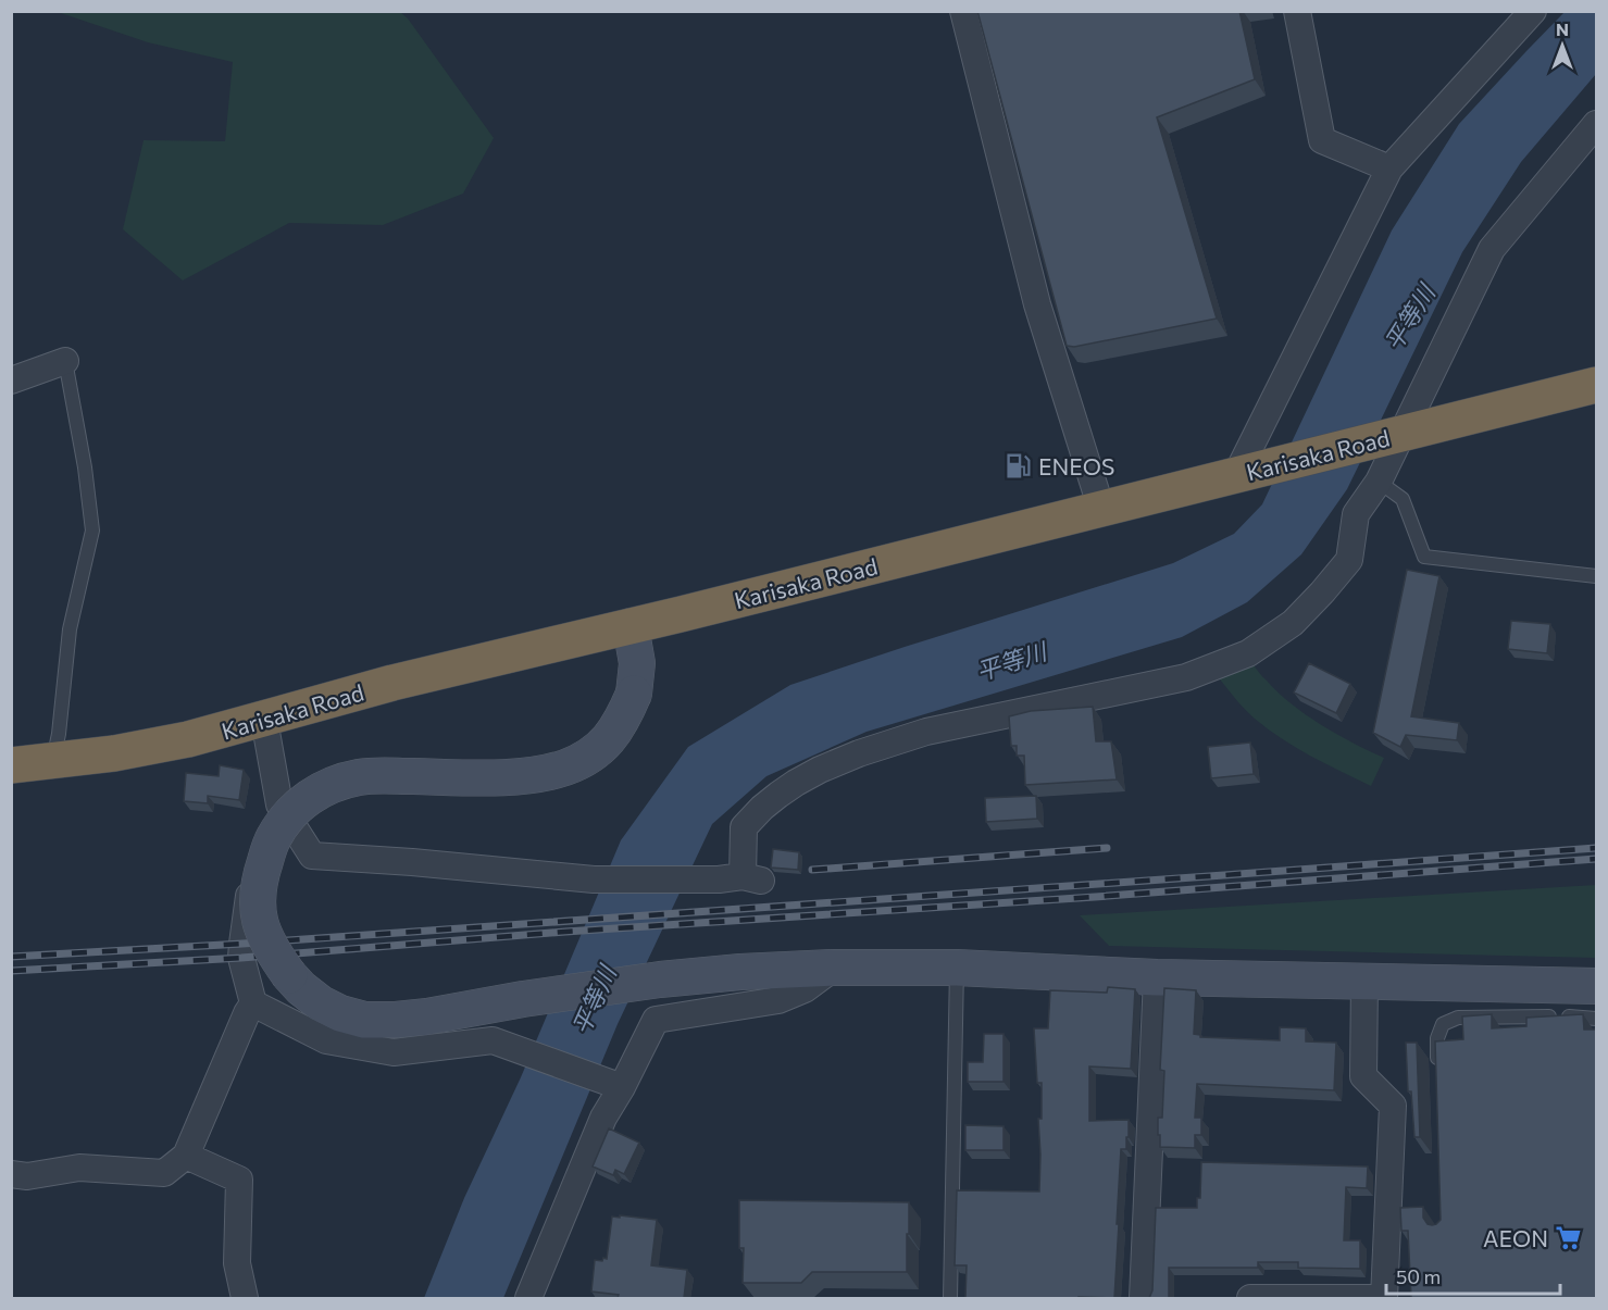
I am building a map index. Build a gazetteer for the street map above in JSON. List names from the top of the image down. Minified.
{"streets":{"highway":["Karisaka Road"]},"water":["平等川"],"places":{"fuel station":["ENEOS"],"supermarket":["AEON"]},"scale_bar":"50 m","north":"top"}
